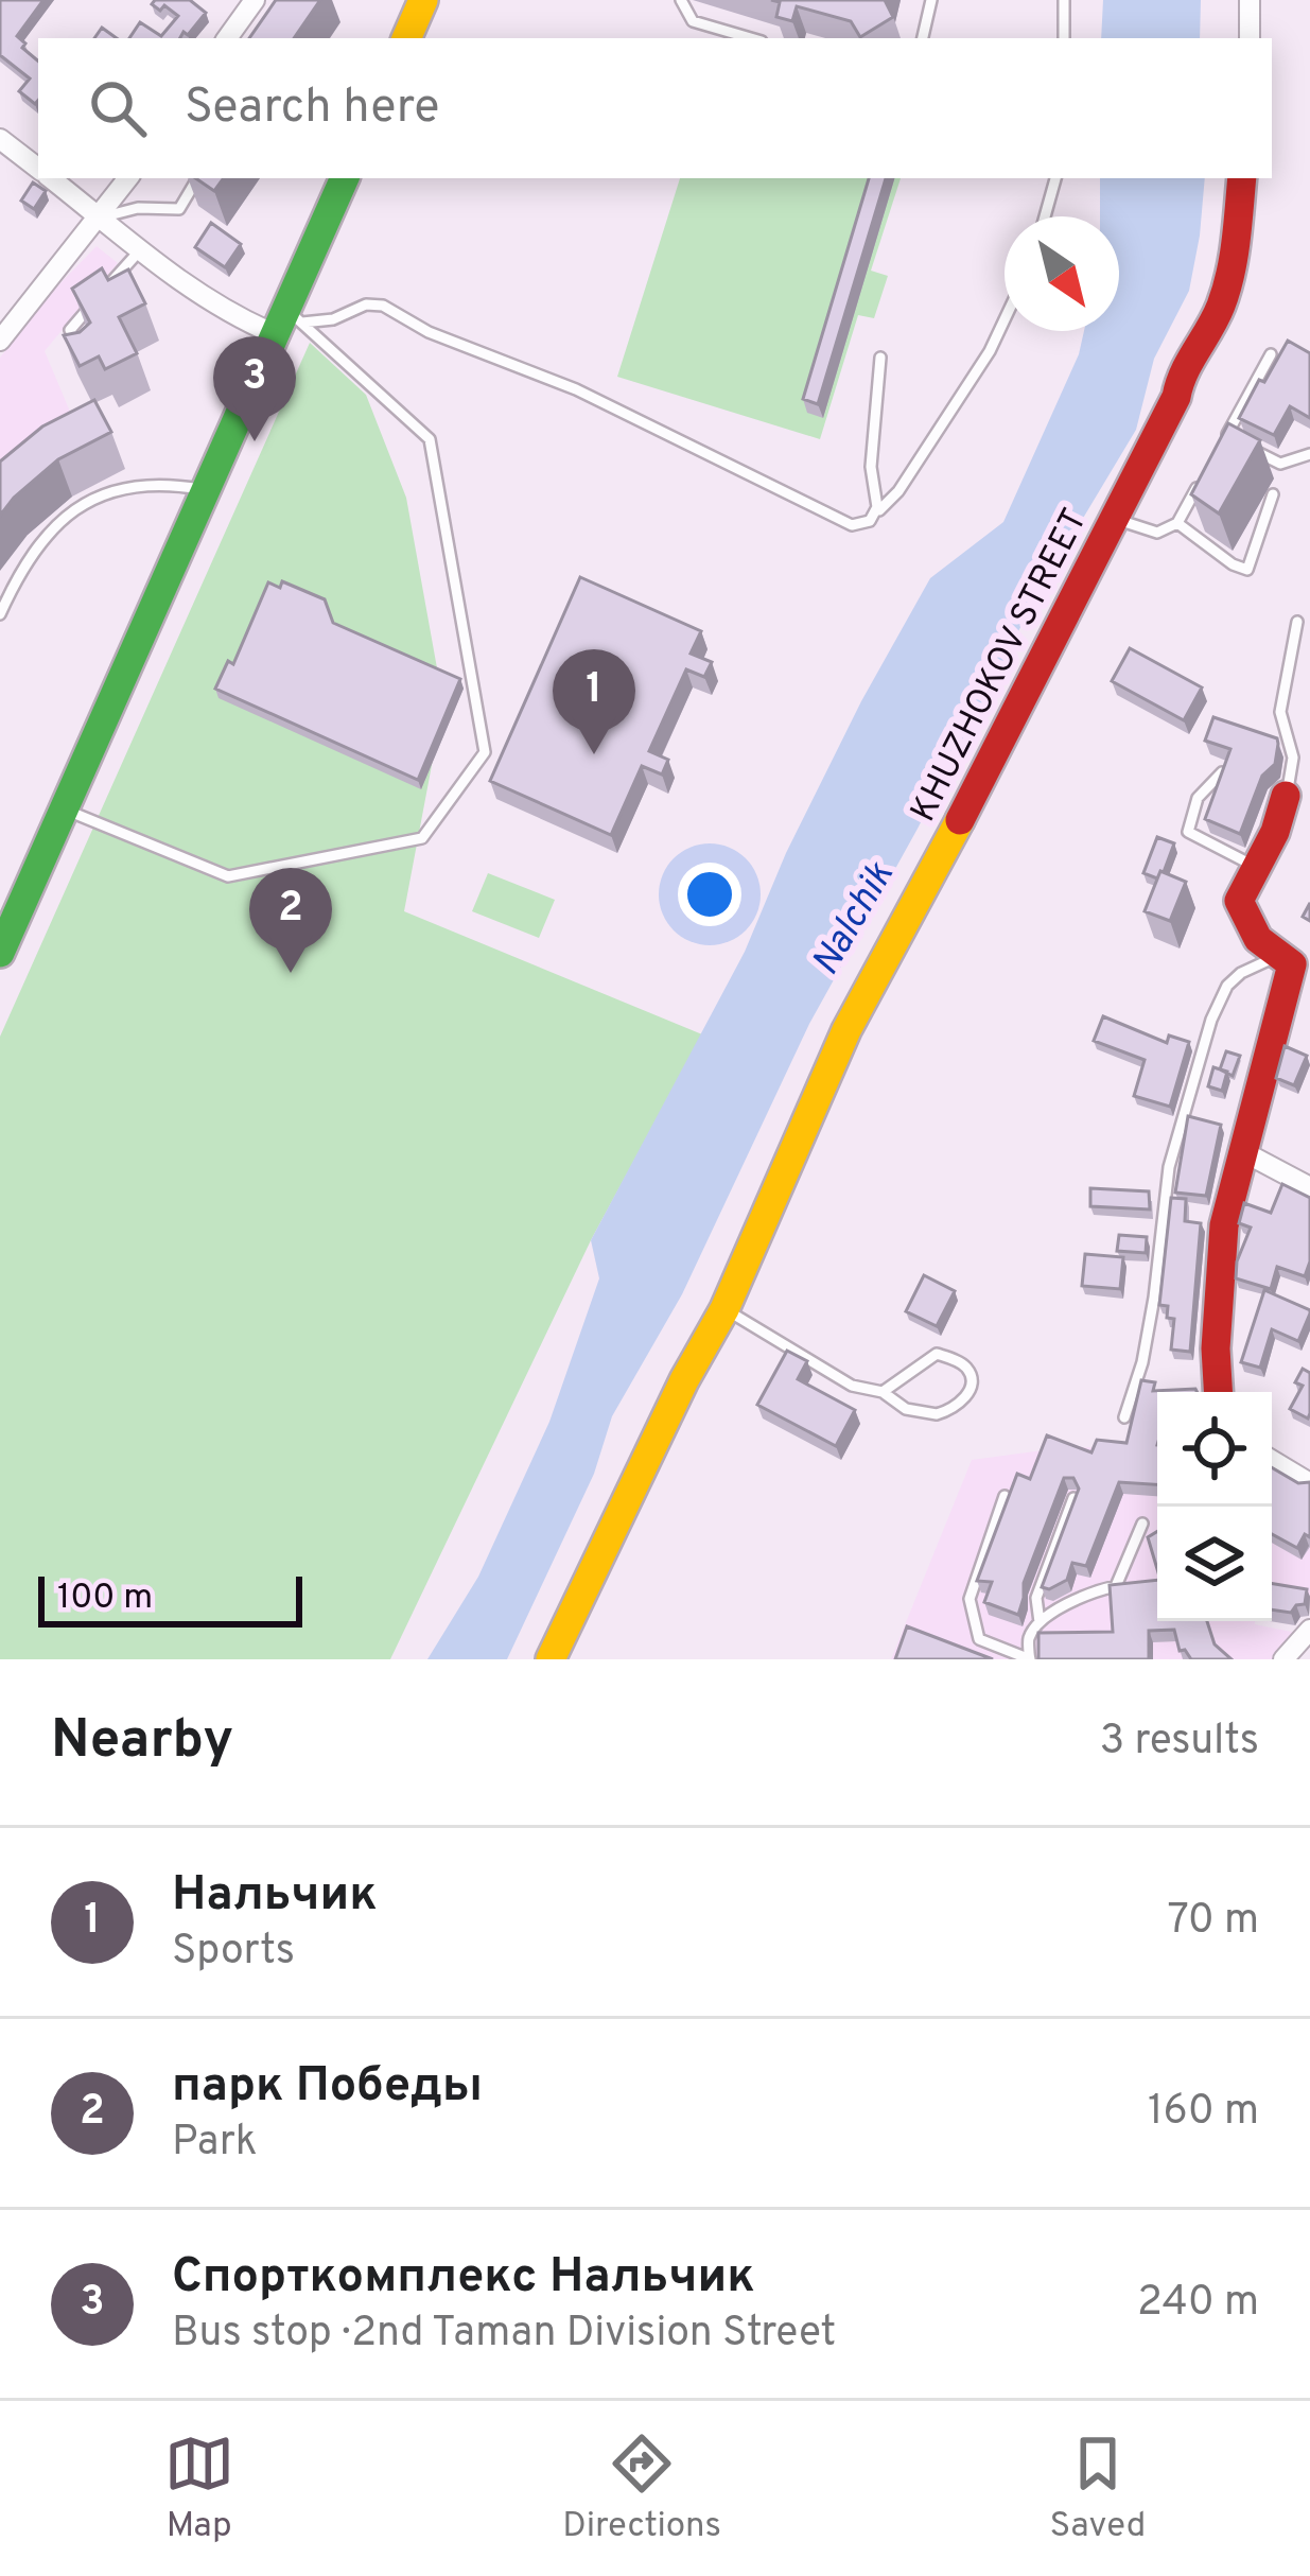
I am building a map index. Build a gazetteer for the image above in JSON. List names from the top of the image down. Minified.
{"streets":{"street":["KHUZHOKOV STREET"]},"water":["Nalchik"],"scale_bar":"100 m","north":"bottom right","page":{"search":"Search here","pins":["3","1","2"],"scale":"100 m","heading":["Nearby","3 results"],"list":[{"mark":"1","name":"Нальчик","note":"Sports","value":"70 m"},{"mark":"2","name":"парк Победы","note":"Park","value":"160 m"},{"mark":"3","name":"Спорткомплекс Нальчик","note":"Bus stop · 2nd Taman Division Street","value":"240 m"}],"nav":["Map","Directions","Saved"]}}
